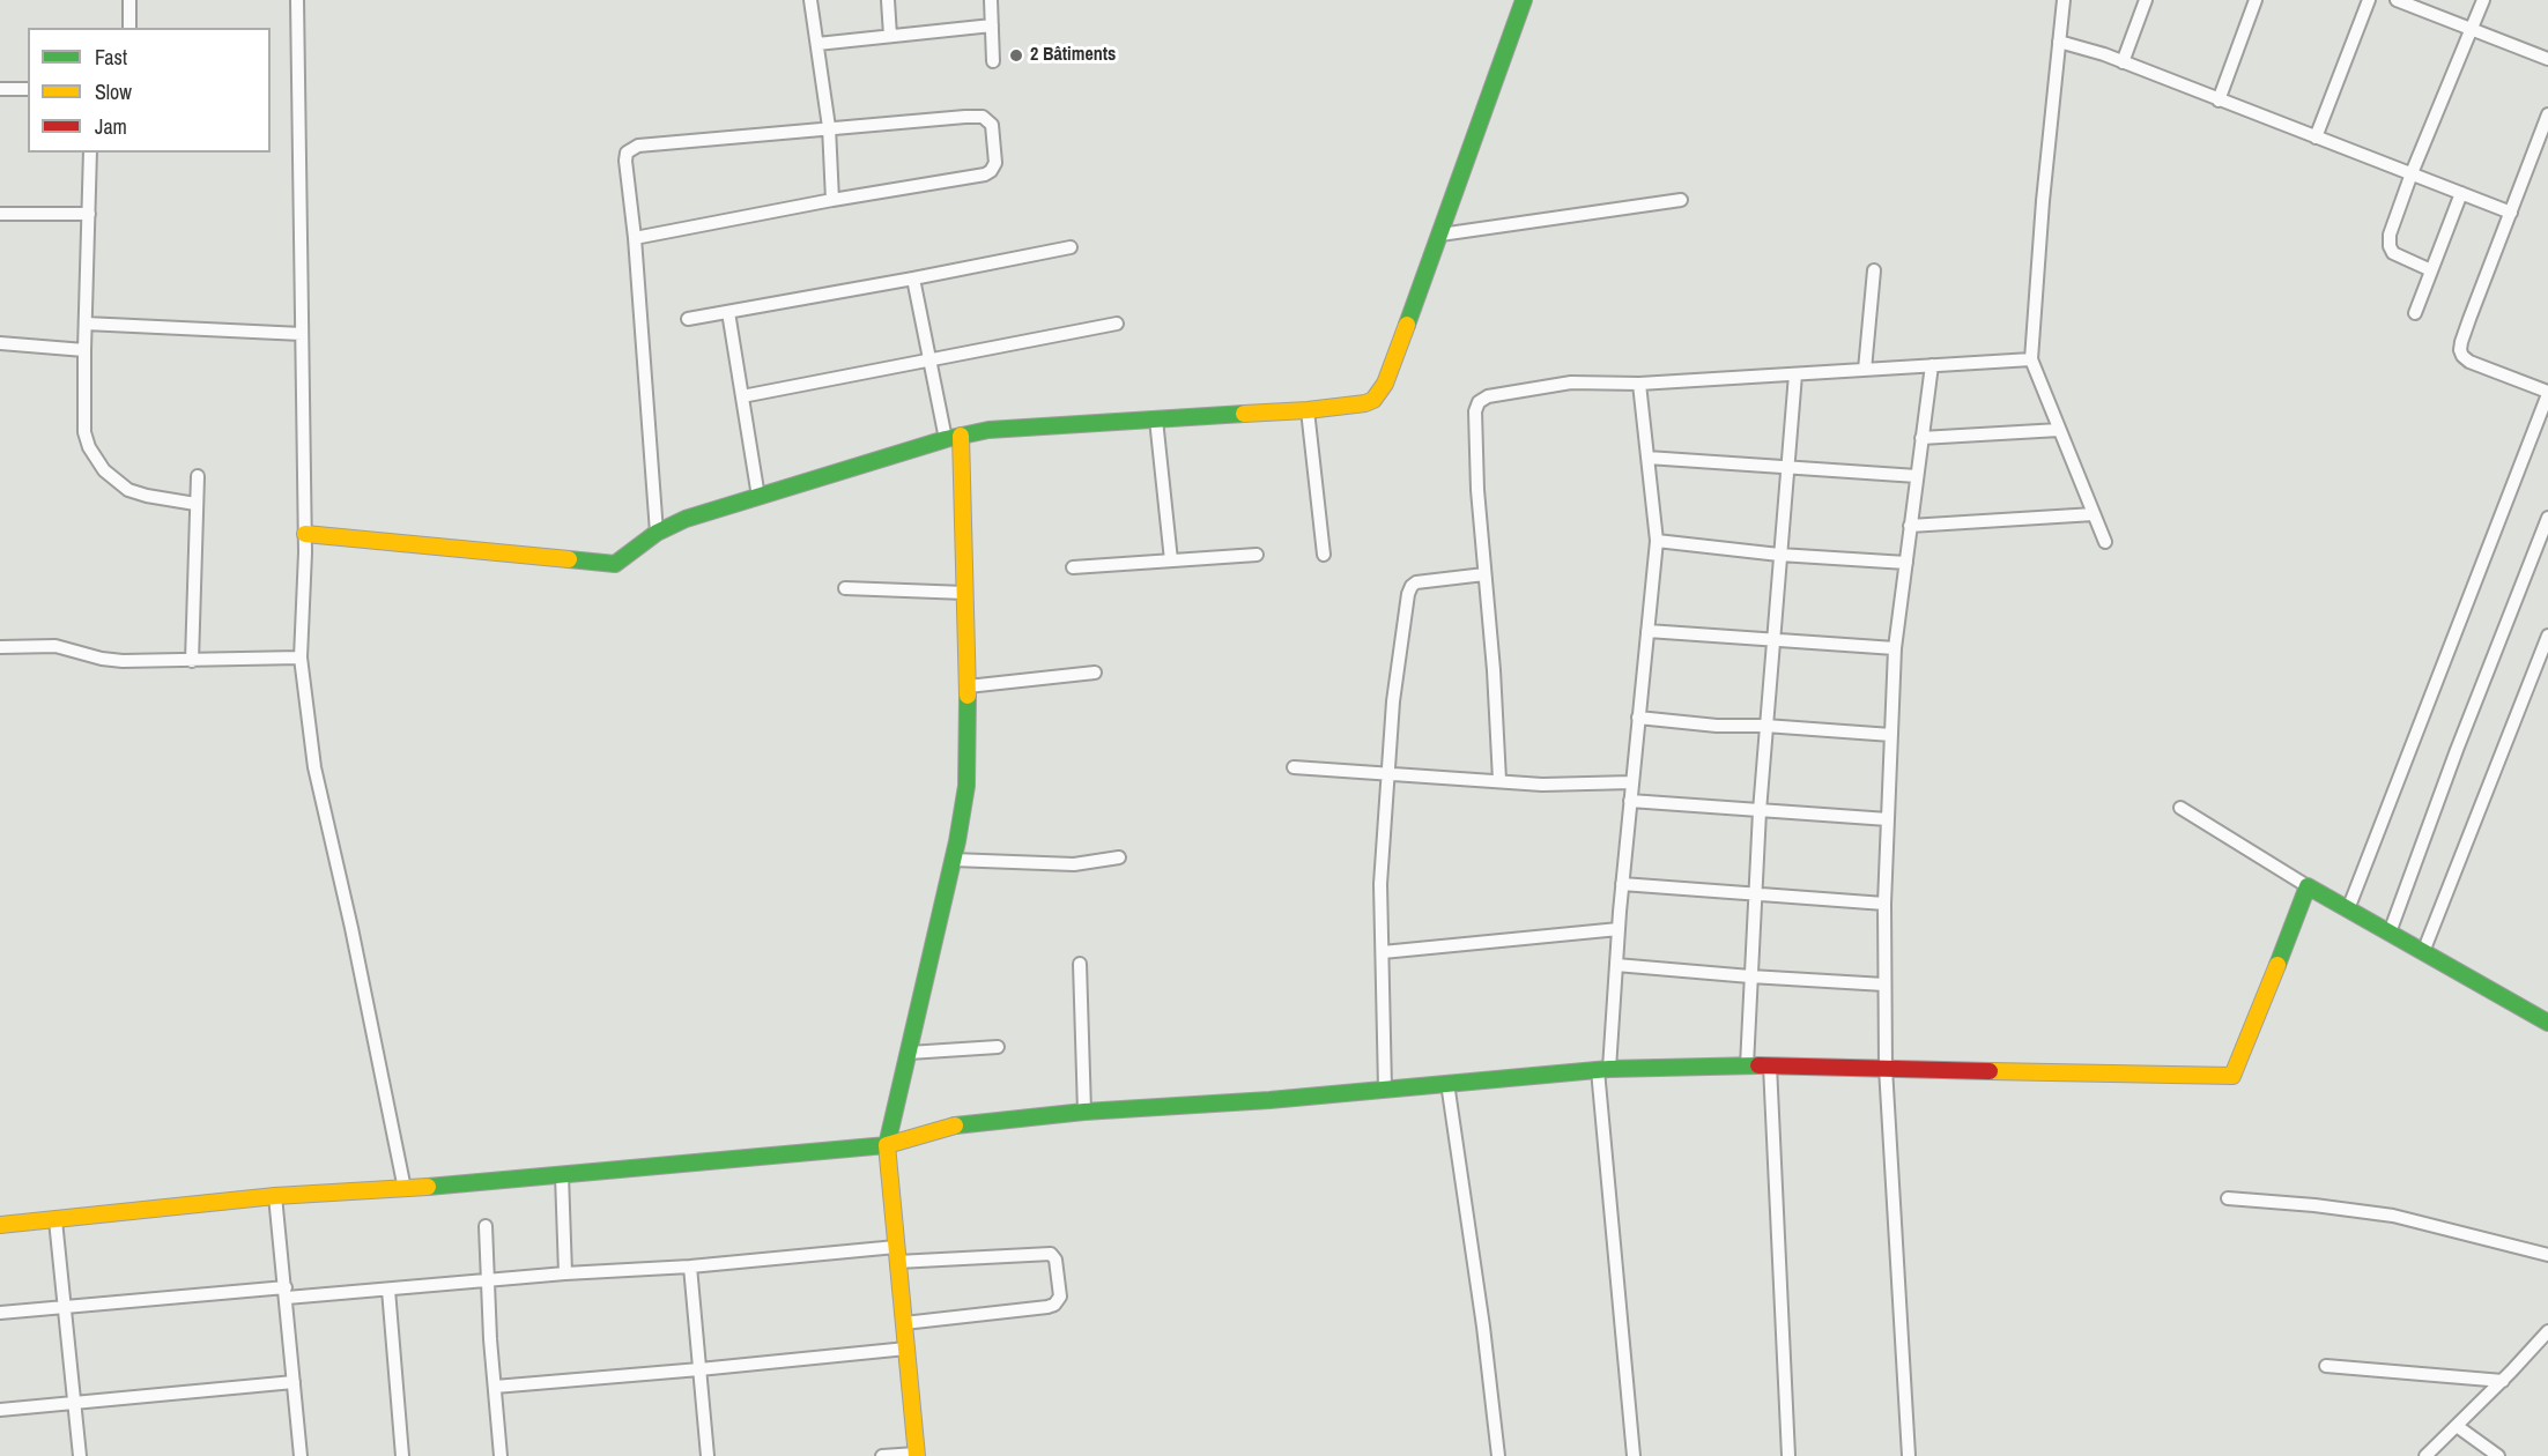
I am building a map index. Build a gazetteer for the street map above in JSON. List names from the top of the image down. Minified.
{"places":["2 Bâtiments"],"legend":["Fast","Slow","Jam"]}
